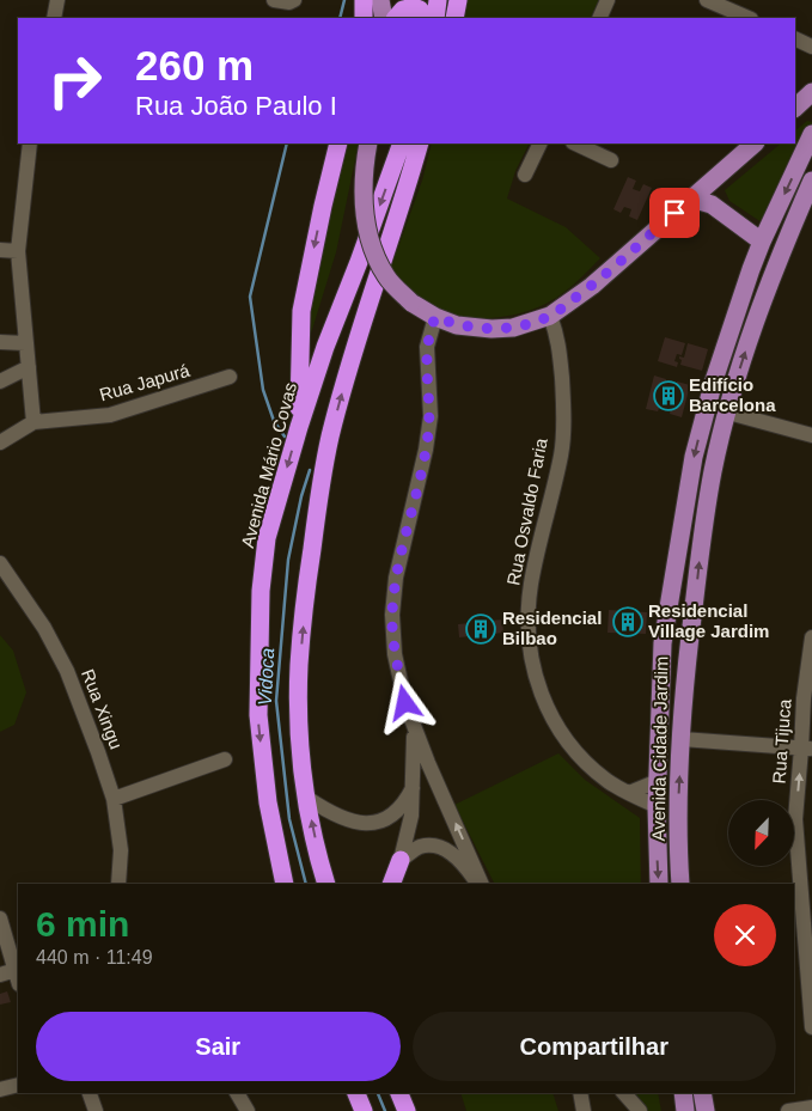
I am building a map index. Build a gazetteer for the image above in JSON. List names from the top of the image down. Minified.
{"streets":{"highway":["Avenida Mário Covas"],"main road":["Avenida Cidade Jardim"],"street":["Rua Japurá","Rua Osvaldo Faria","Rua Xingu","Rua Tijuca"]},"crossings":[["Rua Osvaldo Faria","Avenida Cidade Jardim"]],"one_way":["Rua Tijuca"],"water":["Vidoca"],"places":{"building":["Edifício Barcelona","Residencial Village Jardim","Residencial Bilbao"]},"north":"bottom left","page":{"turn":["260 m","Rua João Paulo I"],"heading":["6 min","440 m · 11:49"],"buttons":["Sair","Compartilhar"]}}
